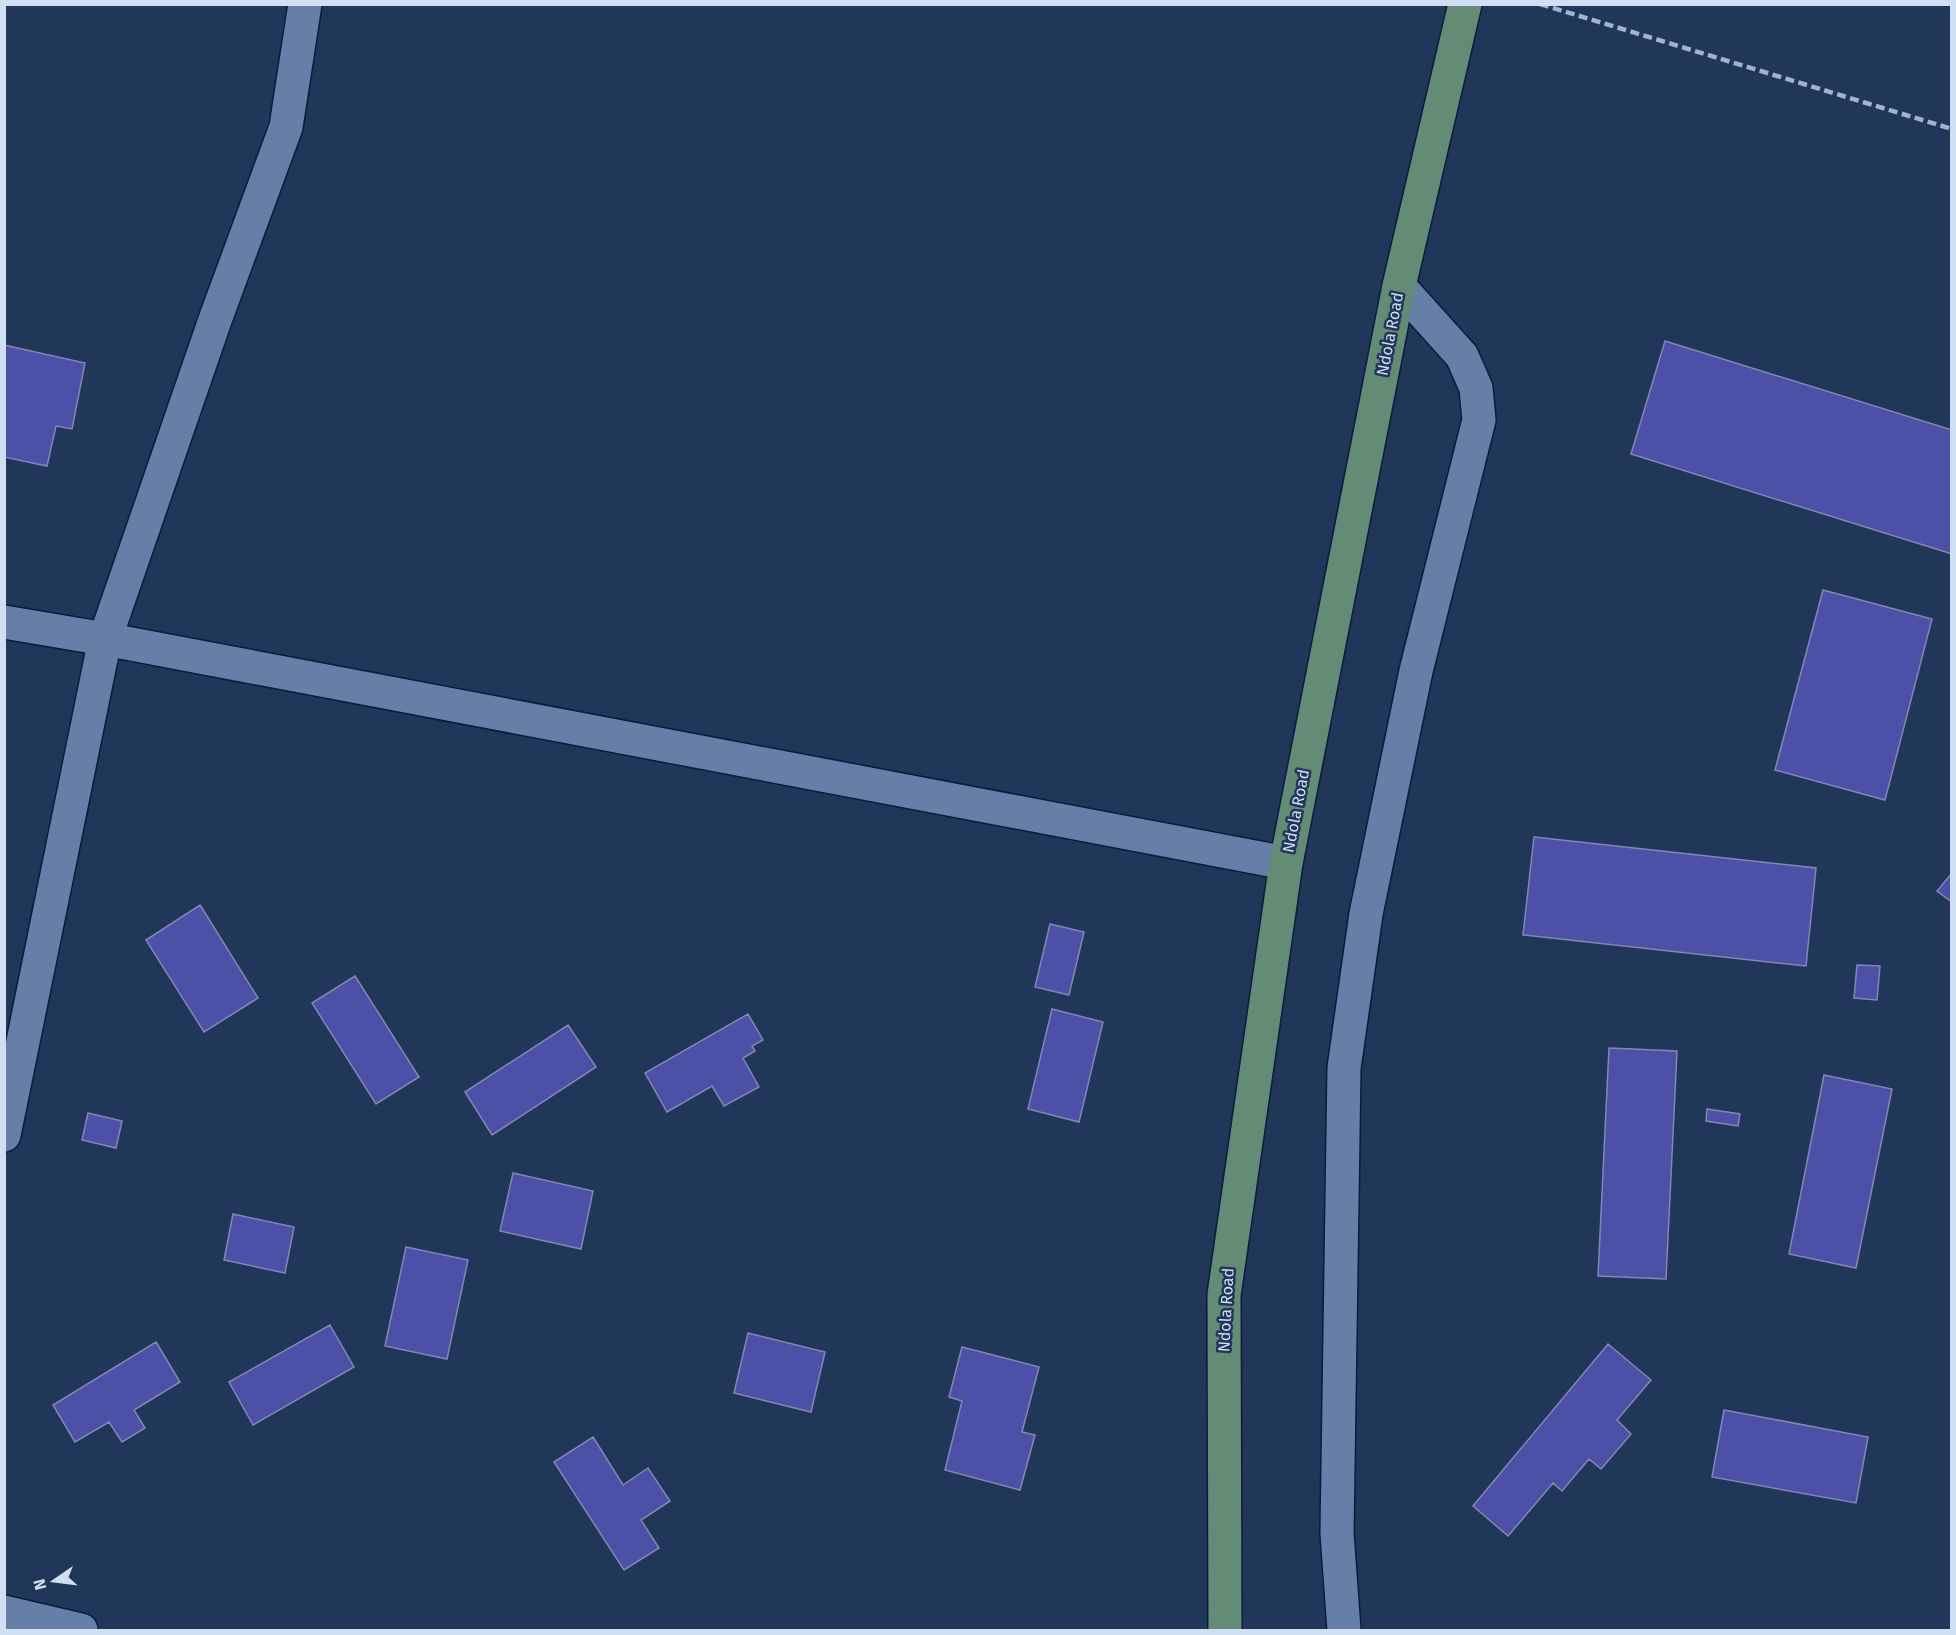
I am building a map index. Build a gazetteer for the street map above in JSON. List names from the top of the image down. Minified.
{"streets":{"main road":["Ndola Road"]},"north":"left"}
